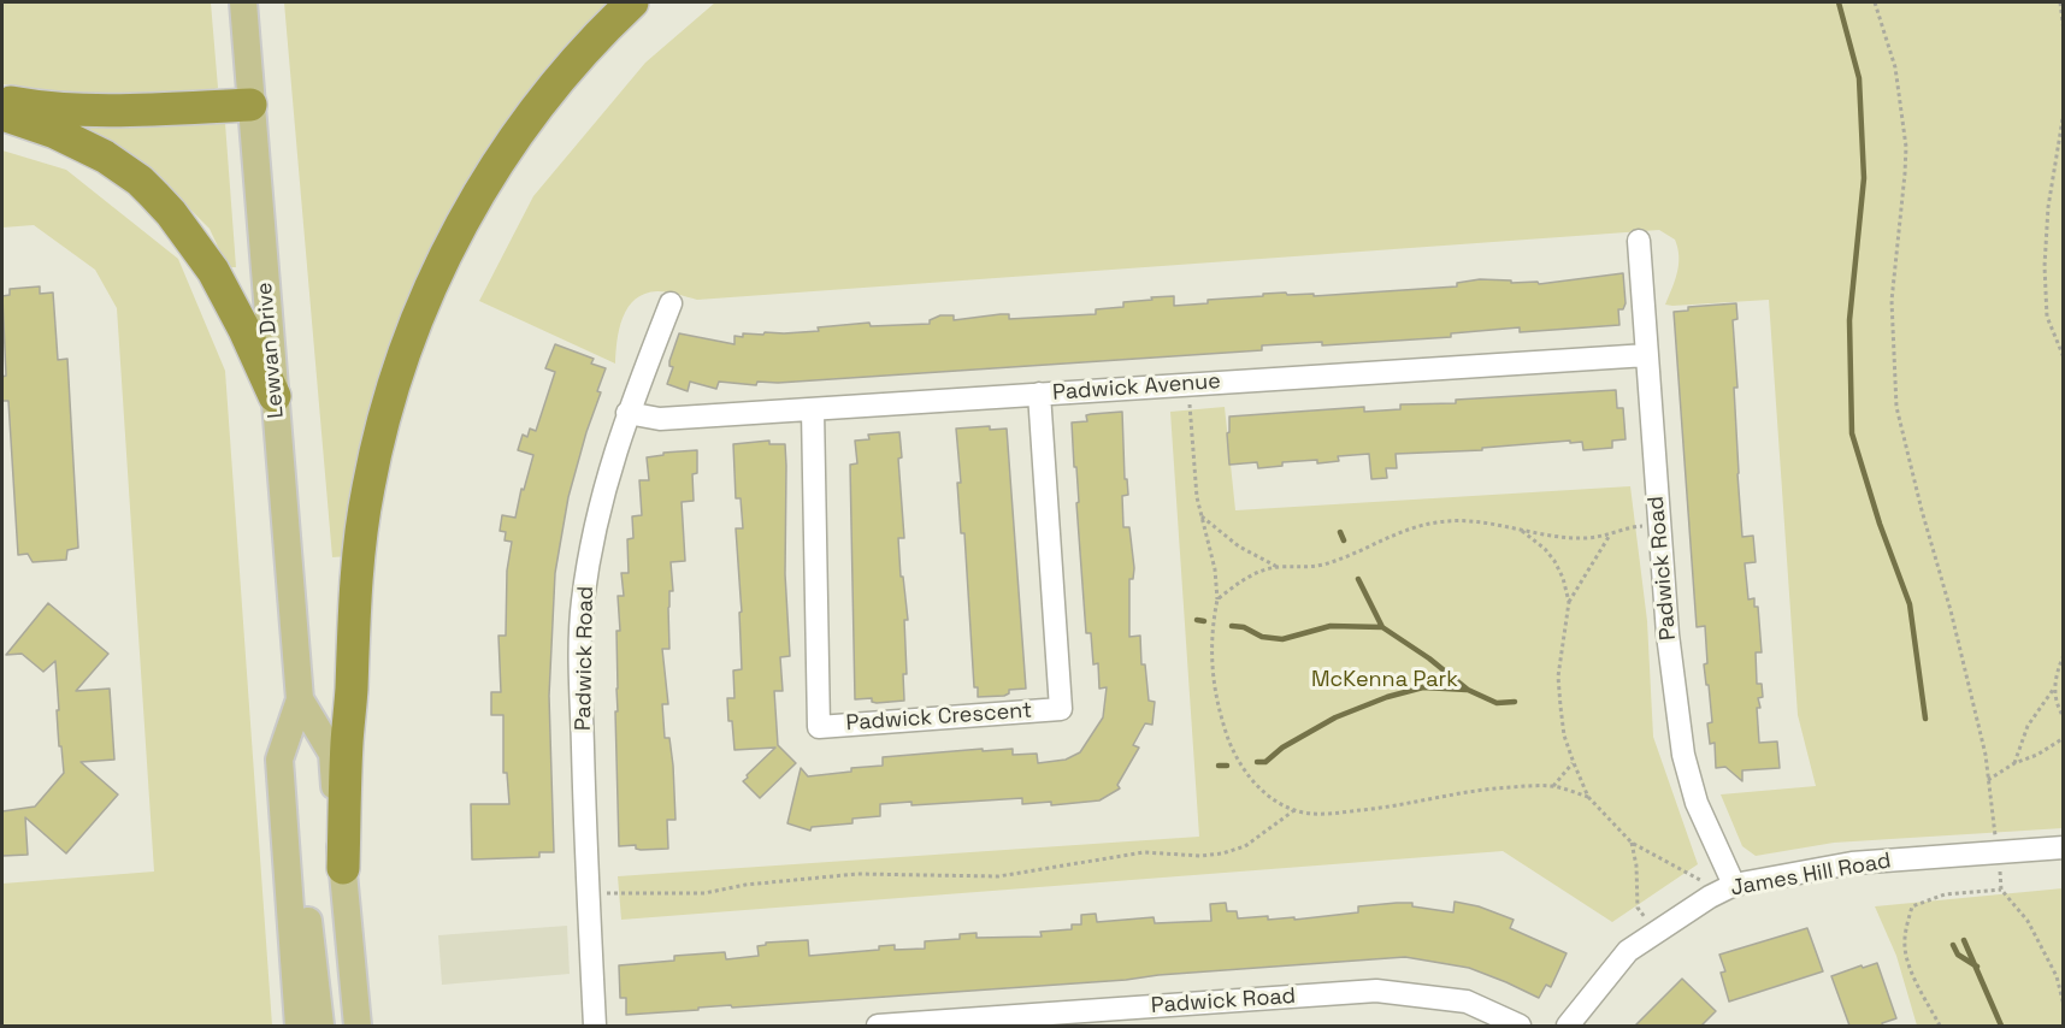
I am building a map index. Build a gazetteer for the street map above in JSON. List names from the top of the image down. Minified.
{"streets":{"main road":["Lewvan Drive"],"street":["Padwick Avenue","Padwick Road","Padwick Crescent","James Hill Road"]},"crossings":[["Padwick Avenue","Padwick Road"],["Padwick Avenue","Padwick Crescent"],["Padwick Road","James Hill Road"]],"parks":["McKenna Park"]}
